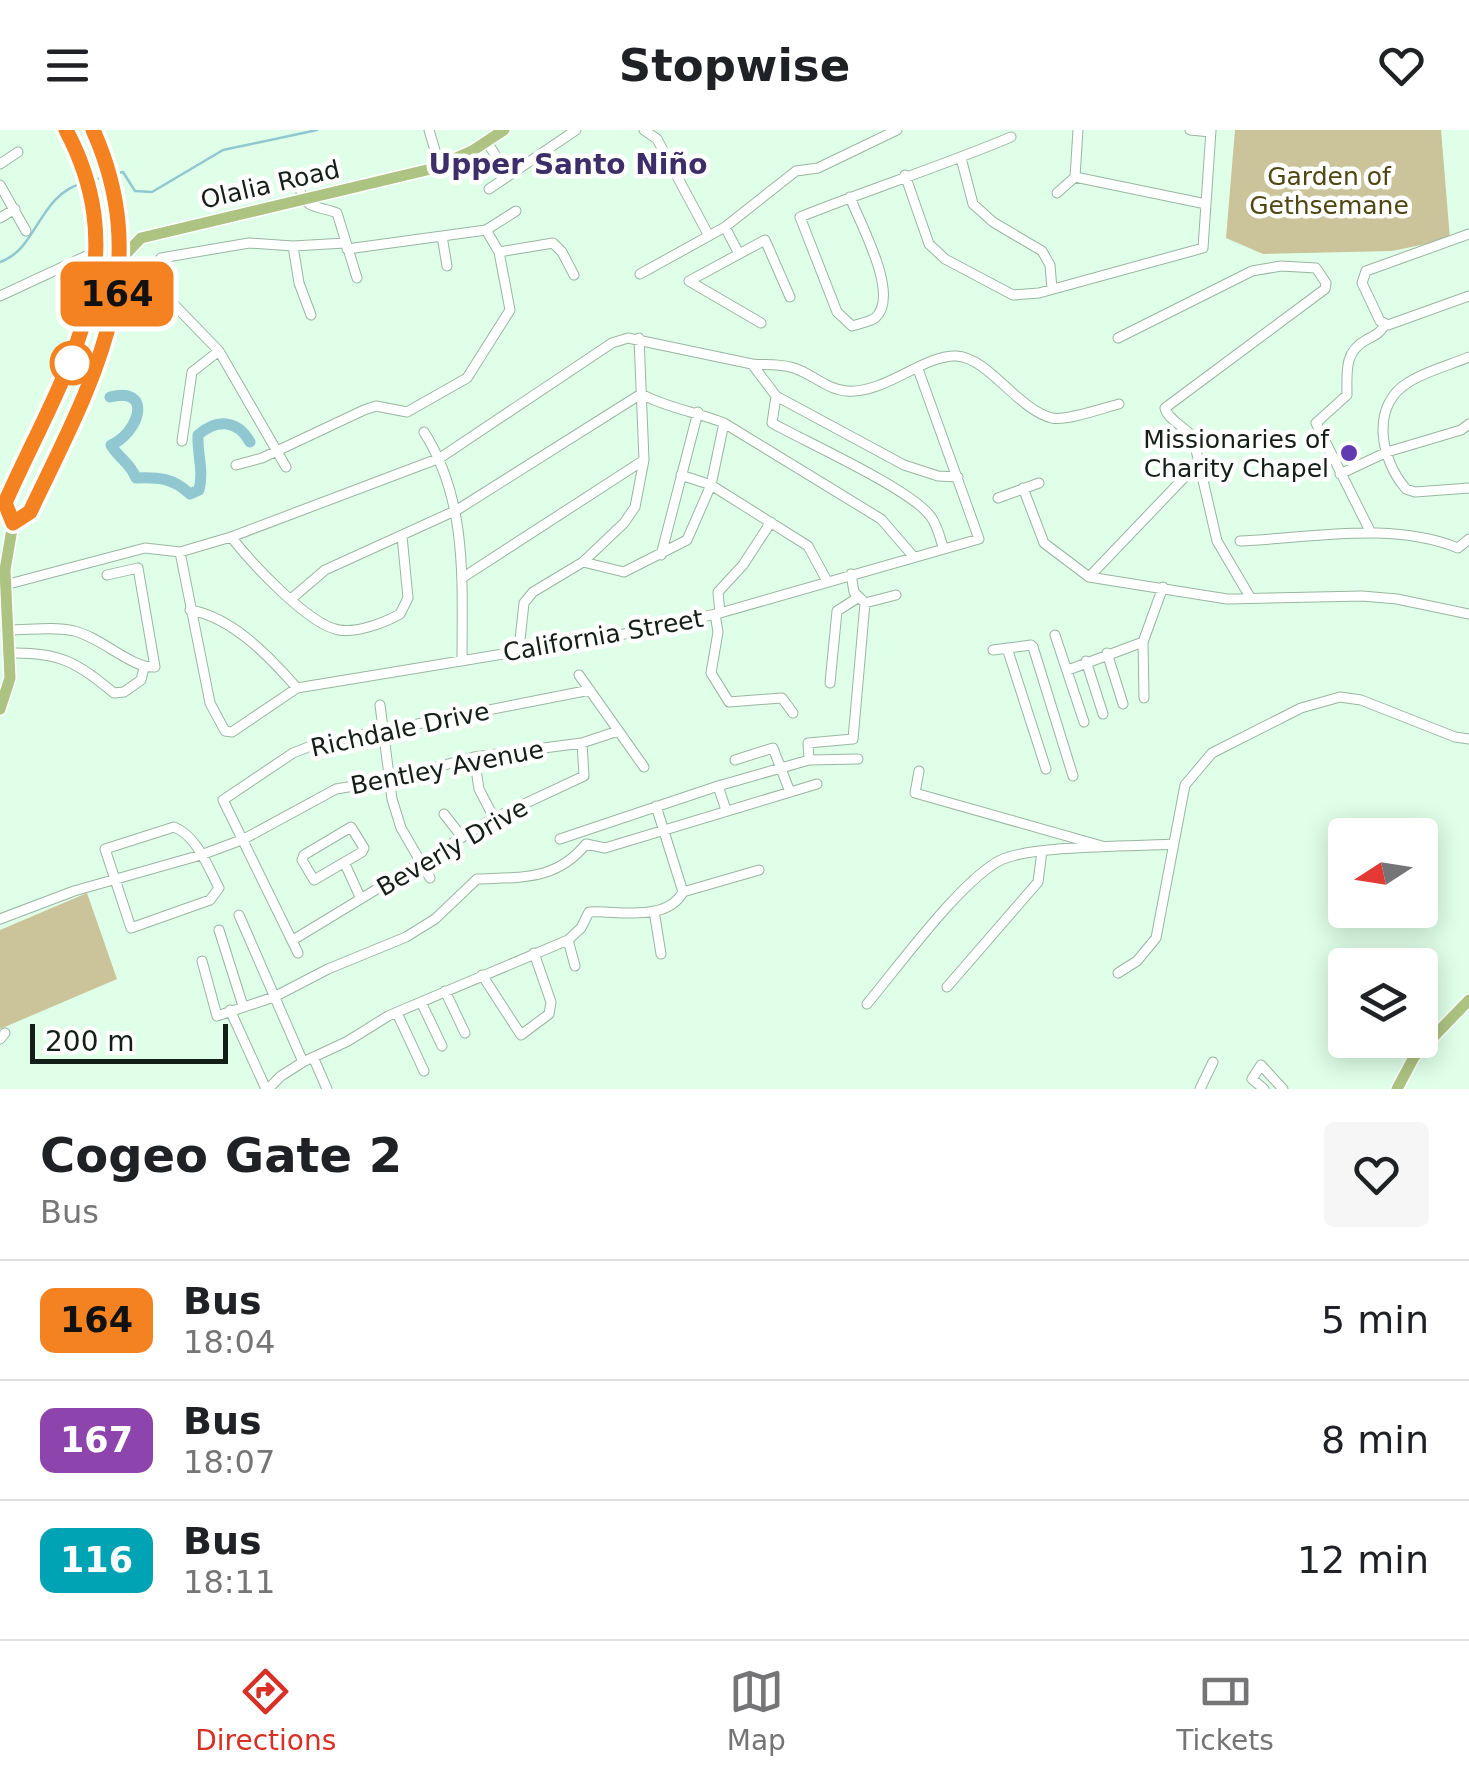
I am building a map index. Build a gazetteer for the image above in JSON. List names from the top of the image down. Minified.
{"streets":{"main road":["Olalia Road"],"street":["California Street","Richdale Drive","Bentley Avenue","Beverly Drive"]},"crossings":[["Richdale Drive","Bentley Avenue"],["Bentley Avenue","Beverly Drive"]],"districts":["Upper Santo Niño"],"parks":["Garden of Gethsemane"],"places":["Missionaries of Charity Chapel"],"lines":["bus line 164"],"scale_bar":"200 m","north":"left","page":{"header":"Stopwise","on_map":"164","scale":"200 m","heading":["Cogeo Gate 2","Bus"],"list":[{"mark":"164","name":"Bus","note":"18:04","value":"5 min"},{"mark":"167","name":"Bus","note":"18:07","value":"8 min"},{"mark":"116","name":"Bus","note":"18:11","value":"12 min"}],"tabs":["Directions","Map","Tickets"]}}
